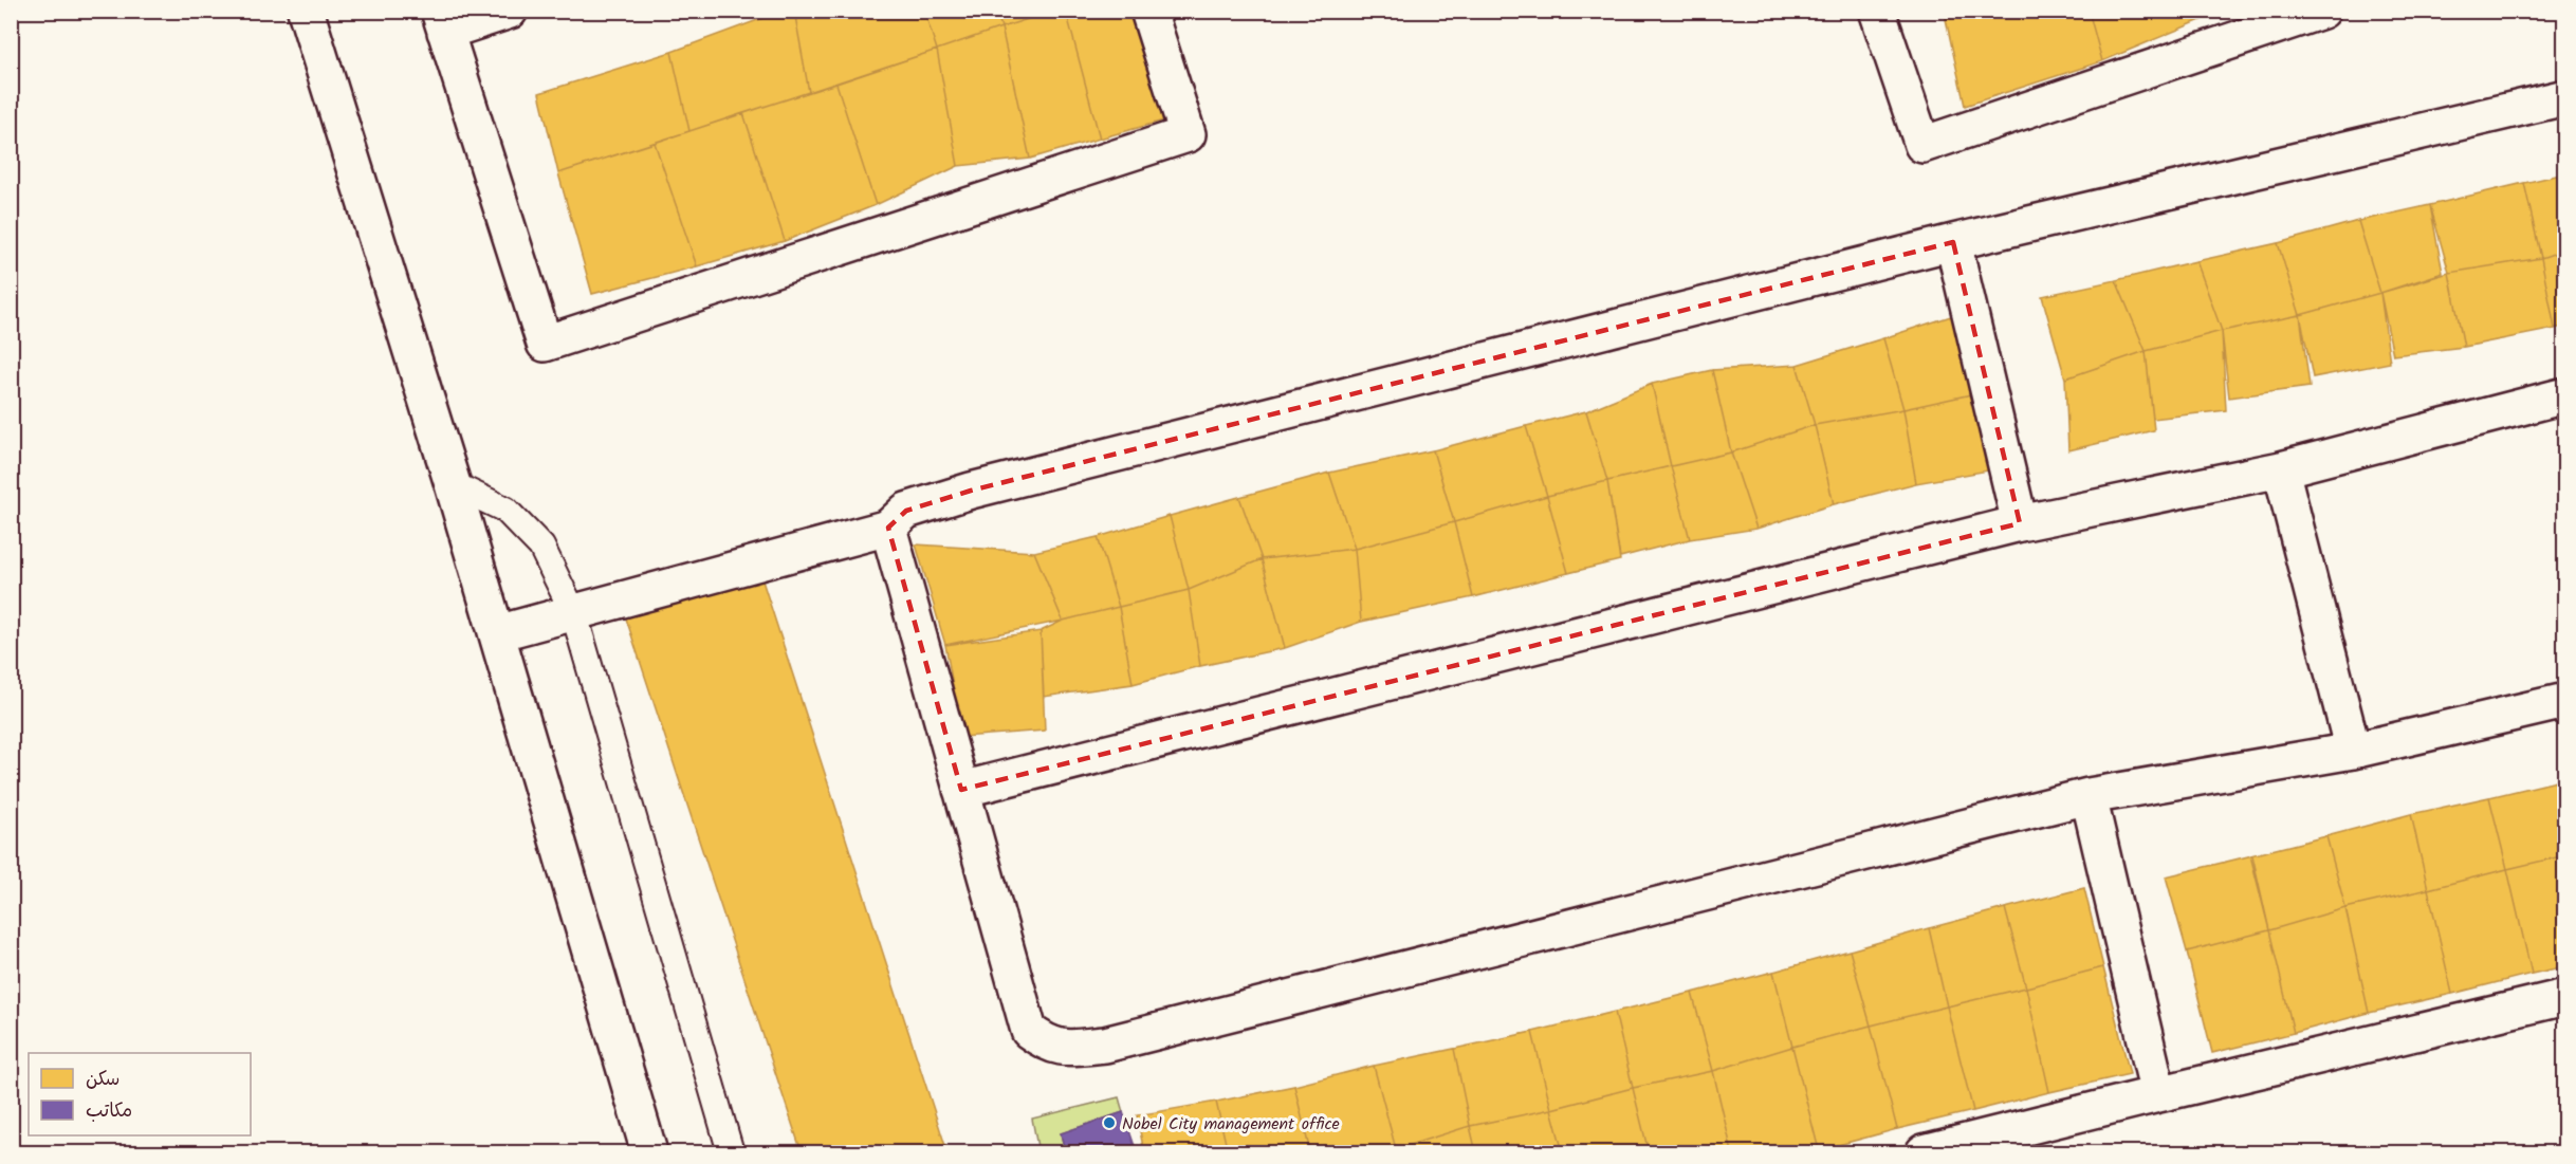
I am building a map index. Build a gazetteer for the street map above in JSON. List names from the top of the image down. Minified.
{"places":["Nobel City management office"],"legend":["سكن","مكاتب"]}
